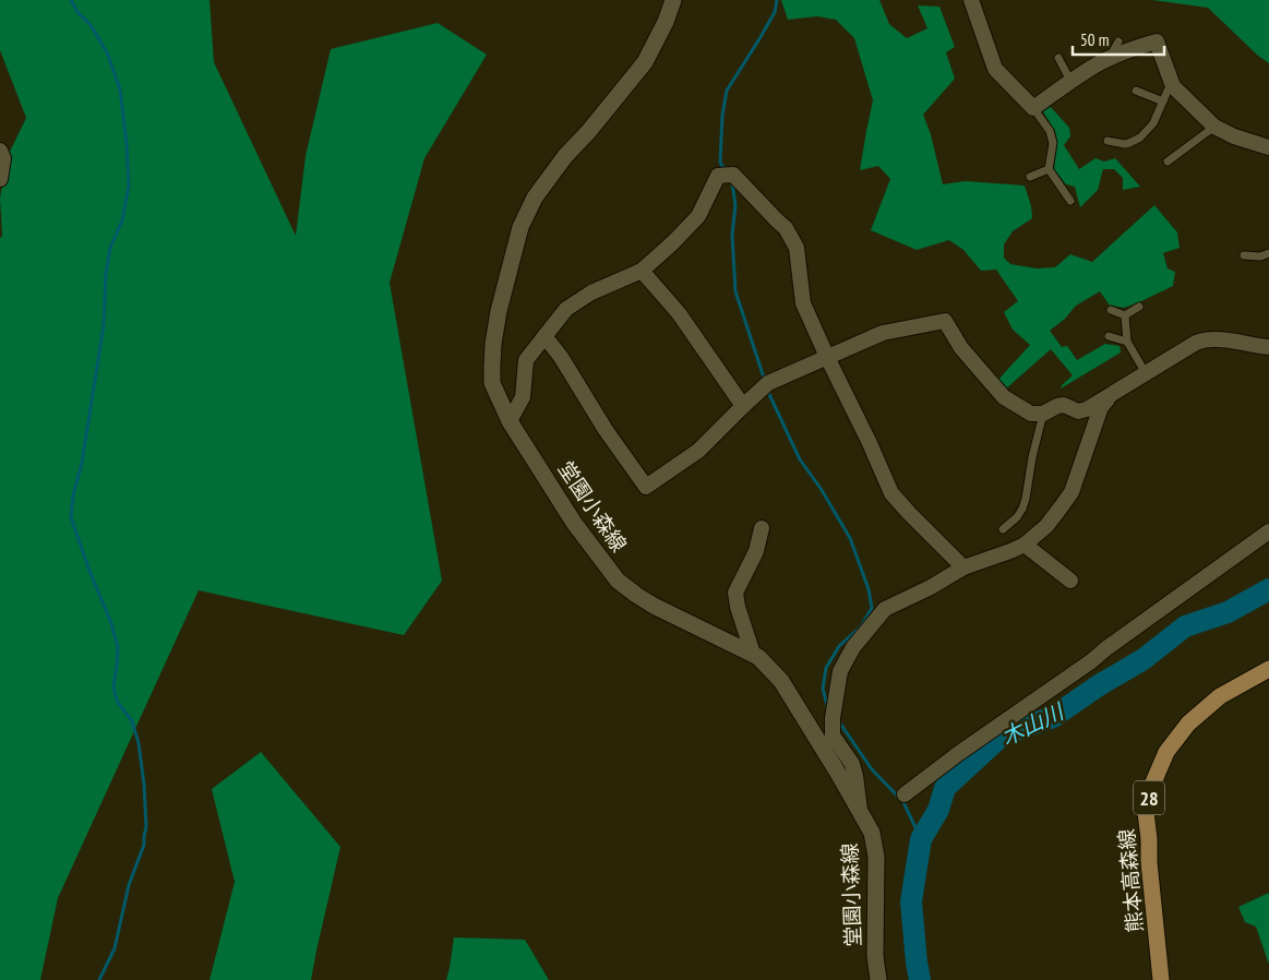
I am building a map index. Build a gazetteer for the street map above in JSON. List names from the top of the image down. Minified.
{"streets":{"main road":["堂園小森線","28","熊本高森線"]},"water":["木山川"],"scale_bar":"50 m"}
